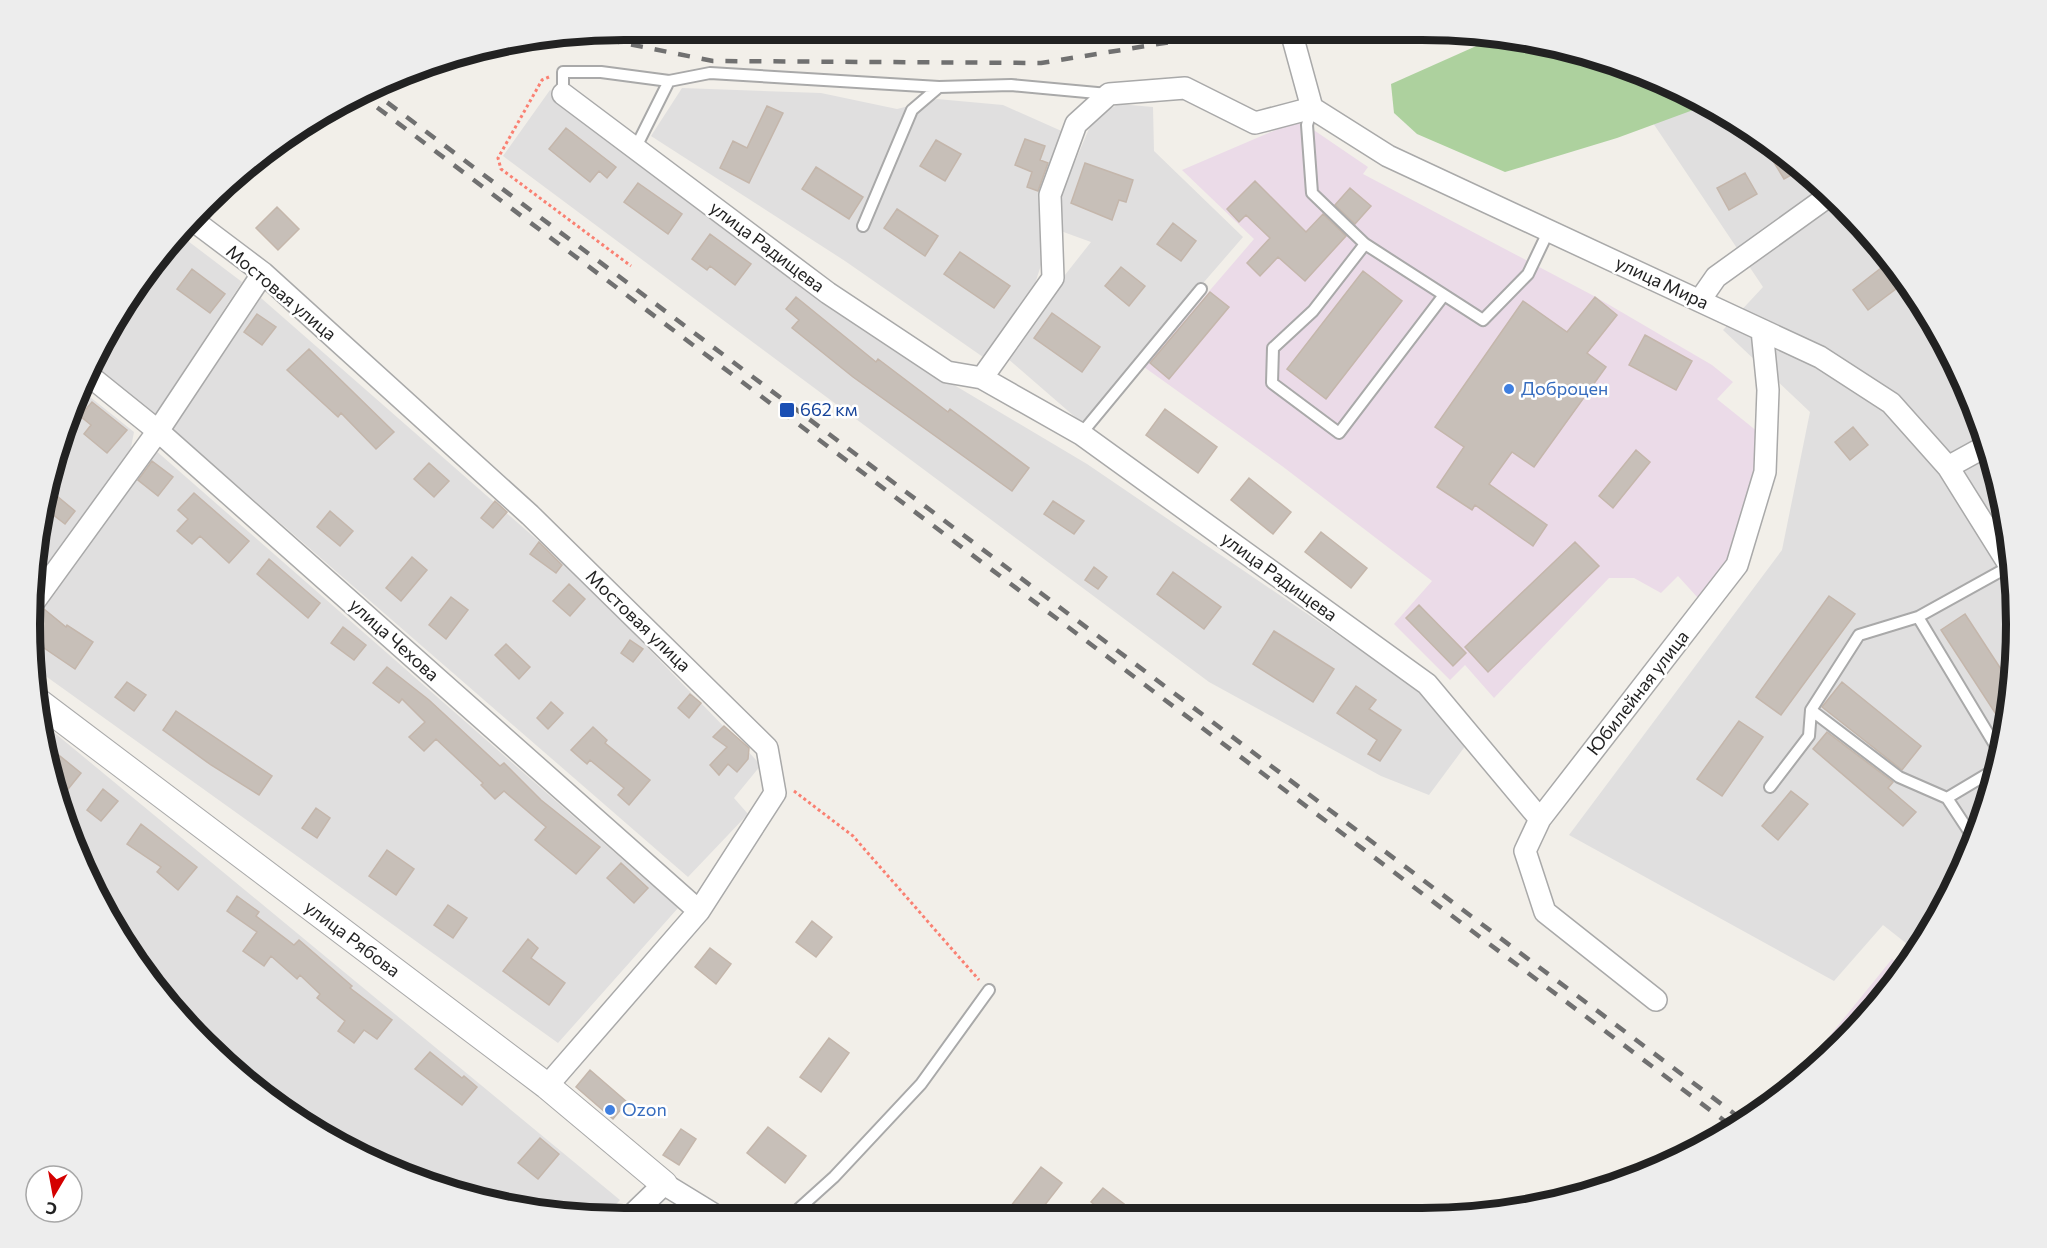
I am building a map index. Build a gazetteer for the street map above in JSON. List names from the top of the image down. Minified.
{"streets":{"street":["улица Радищева","улица Мира","Мостовая улица","улица Чехова","Юбилейная улица","улица Рябова"]},"crossings":[["улица Радищева","Юбилейная улица"],["улица Мира","Юбилейная улица"],["Мостовая улица","улица Чехова"],["Мостовая улица","улица Рябова"]],"places":{"other":["Доброцен","Ozon"],"transit":["662 км"]},"north":"bottom"}
